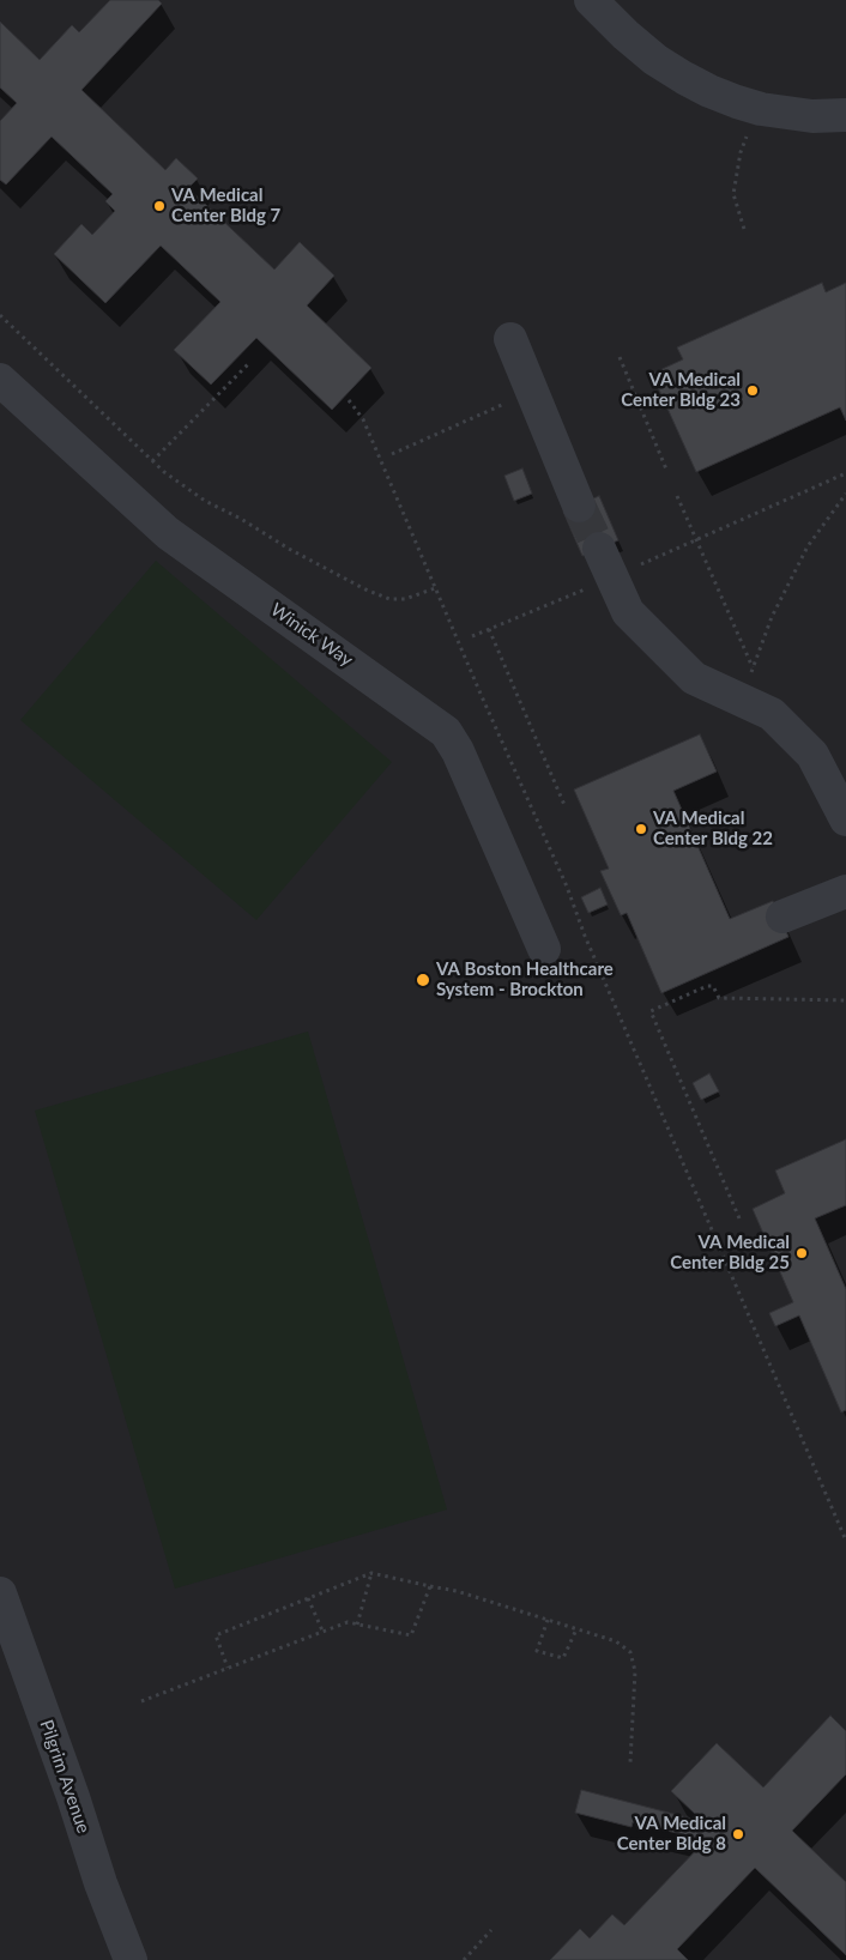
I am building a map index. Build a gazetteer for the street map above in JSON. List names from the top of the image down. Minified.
{"streets":{"lane":["Winick Way","Pilgrim Avenue"]},"places":["VA Medical Center Bldg 7","VA Medical Center Bldg 23","VA Medical Center Bldg 22","VA Boston Healthcare System - Brockton","VA Medical Center Bldg 25","VA Medical Center Bldg 8"]}
